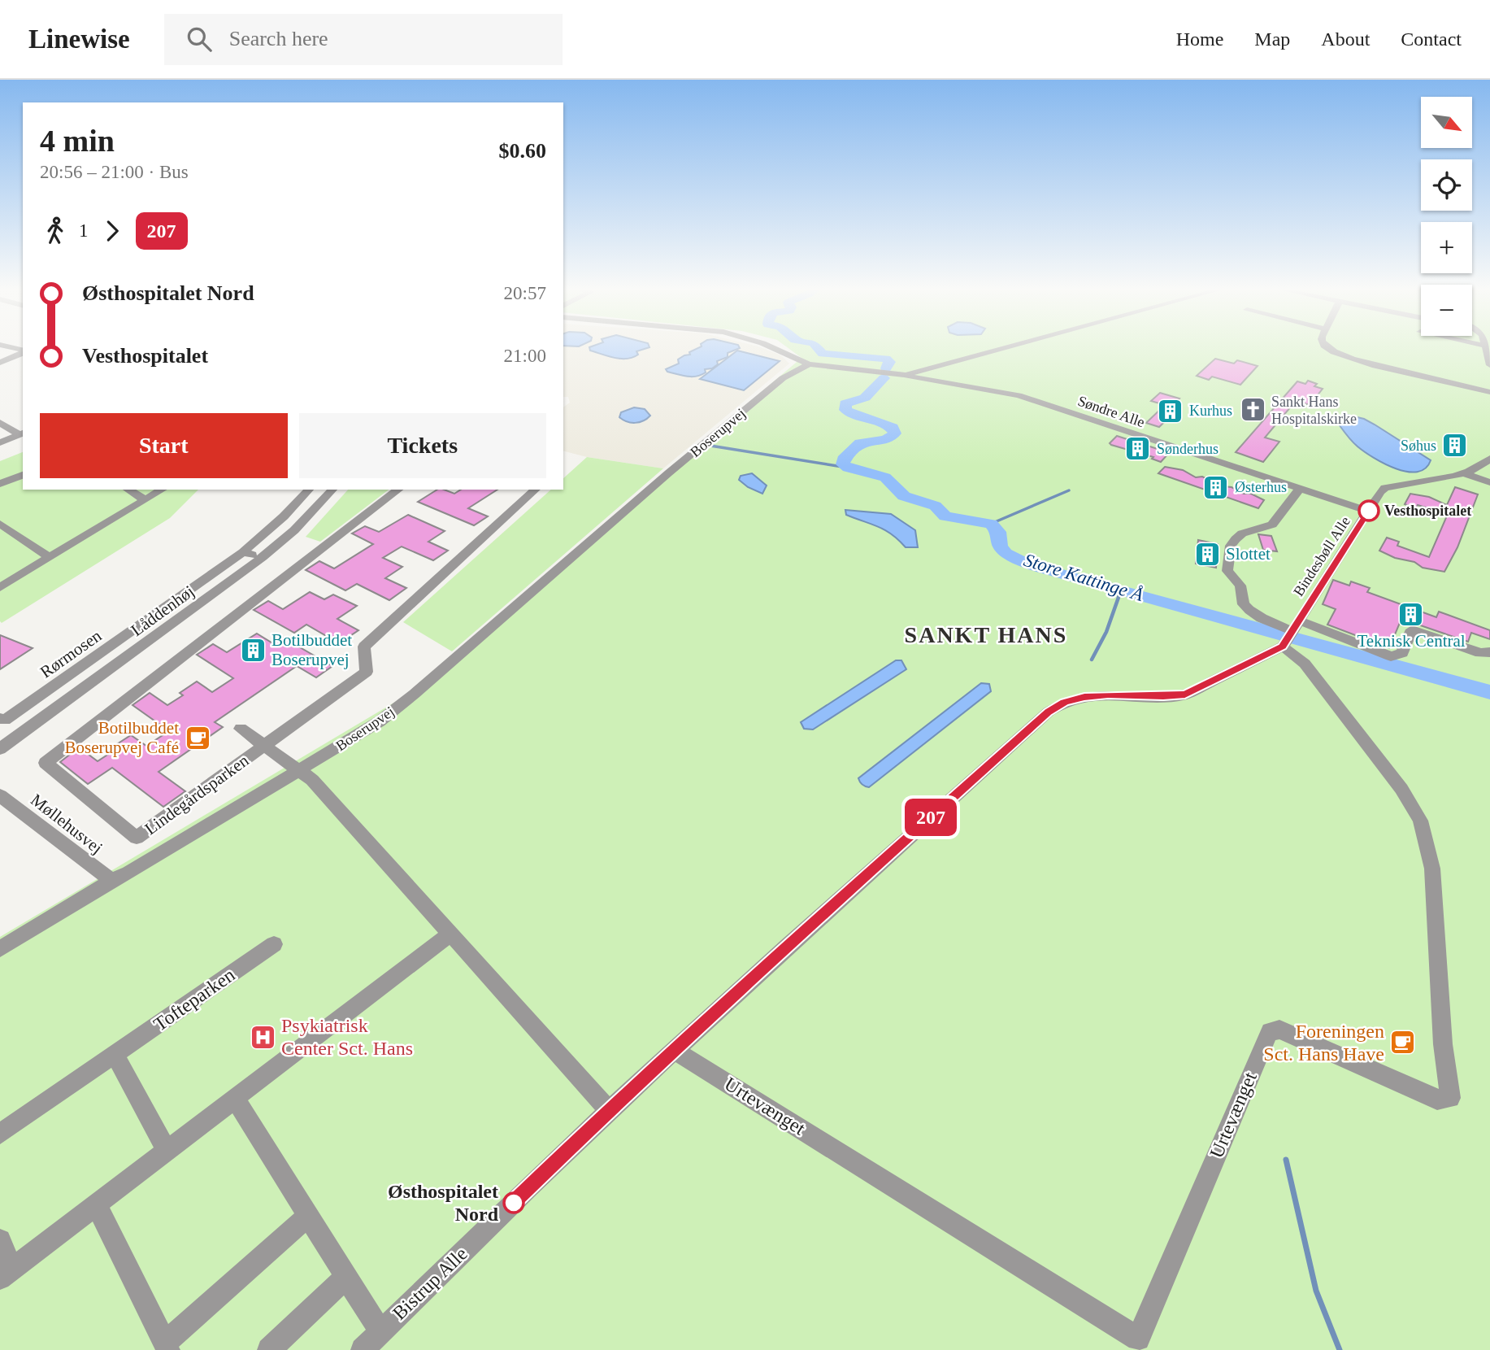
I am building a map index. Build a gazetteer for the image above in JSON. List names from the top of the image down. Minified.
{"streets":{"street":["Søndre Alle","Boserupvej","Bindesbøll Alle","Låddenhøj","Rørmosen","Lindegårdsparken","Møllehusvej","Tofteparken","Urtevænget","Bistrup Alle"]},"crossings":[["Søndre Alle","Bindesbøll Alle"],["Boserupvej","Møllehusvej"],["Bindesbøll Alle","Urtevænget"],["Bindesbøll Alle","Bistrup Alle"],["Urtevænget","Bistrup Alle"]],"districts":["SANKT HANS"],"water":["Store Kattinge Å"],"places":{"church":["Sankt Hans Hospitalskirke"],"building":["Kurhus","Søhus","Sønderhus","Østerhus","Slottet","Teknisk Central","Botilbuddet Boserupvej"],"other":["Vesthospitalet","Østhospitalet Nord"],"cafe":["Botilbuddet Boserupvej Café","Foreningen Sct. Hans Have"],"hospital":["Psykiatrisk Center Sct. Hans"]},"lines":["bus line 207"],"north":"bottom right","page":{"header":"Linewise","search":"Search here","nav":["Home","Map","About","Contact"],"on_map":"207","map_buttons":["+","−"],"heading":["4 min","20:56 – 21:00 · Bus","$0.60"],"legs":["1","207"],"list":[{"name":"Østhospitalet Nord","value":"20:57"},{"name":"Vesthospitalet","value":"21:00"}],"buttons":["Start","Tickets"]}}
